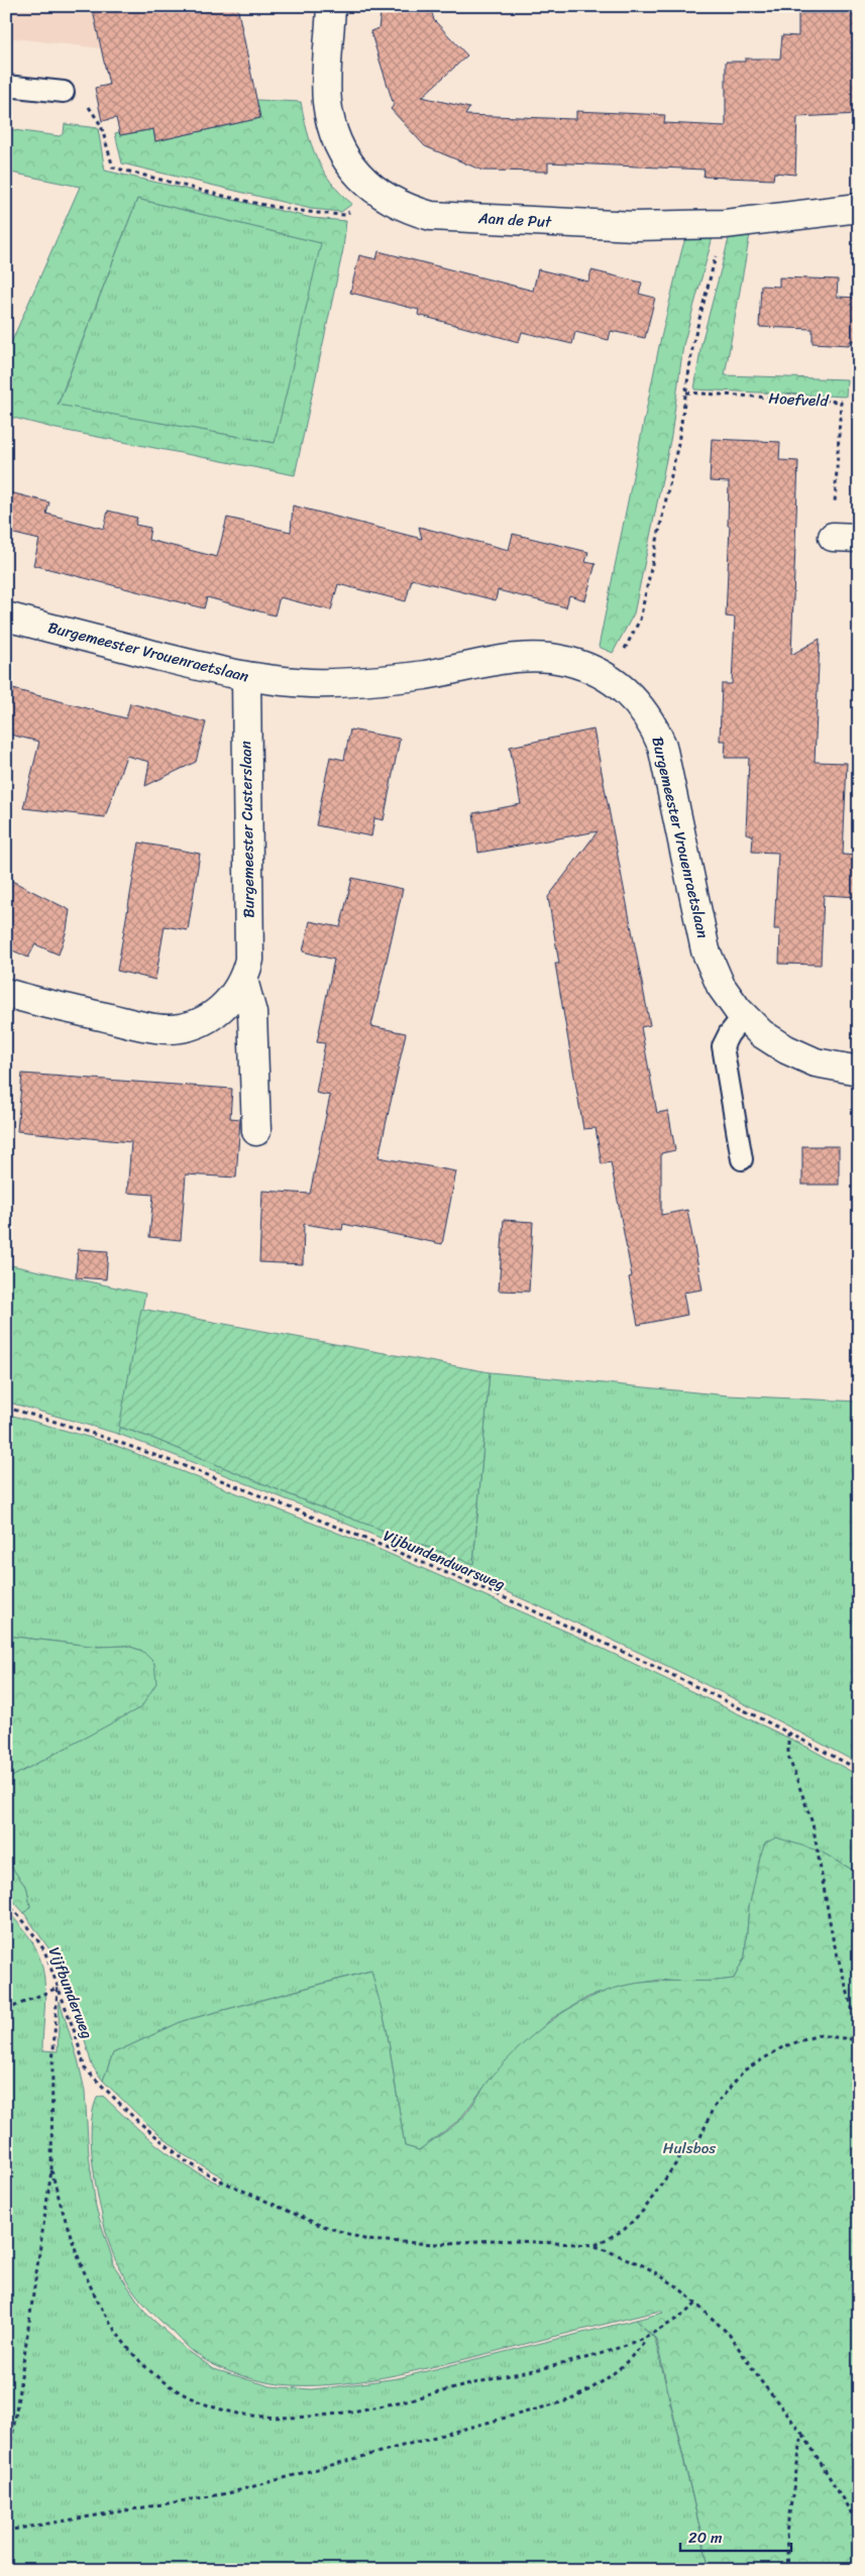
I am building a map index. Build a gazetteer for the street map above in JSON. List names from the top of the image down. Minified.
{"streets":{"street":["Aan de Put","Burgemeester Vrouenraetslaan","Burgemeester Custerslaan"],"path":["Hoefveld","Vijbundendwarsweg","Vijfbunderweg"]},"crossings":[["Burgemeester Vrouenraetslaan","Burgemeester Custerslaan"]],"parks":["Hulsbos"],"scale_bar":"20 m"}
